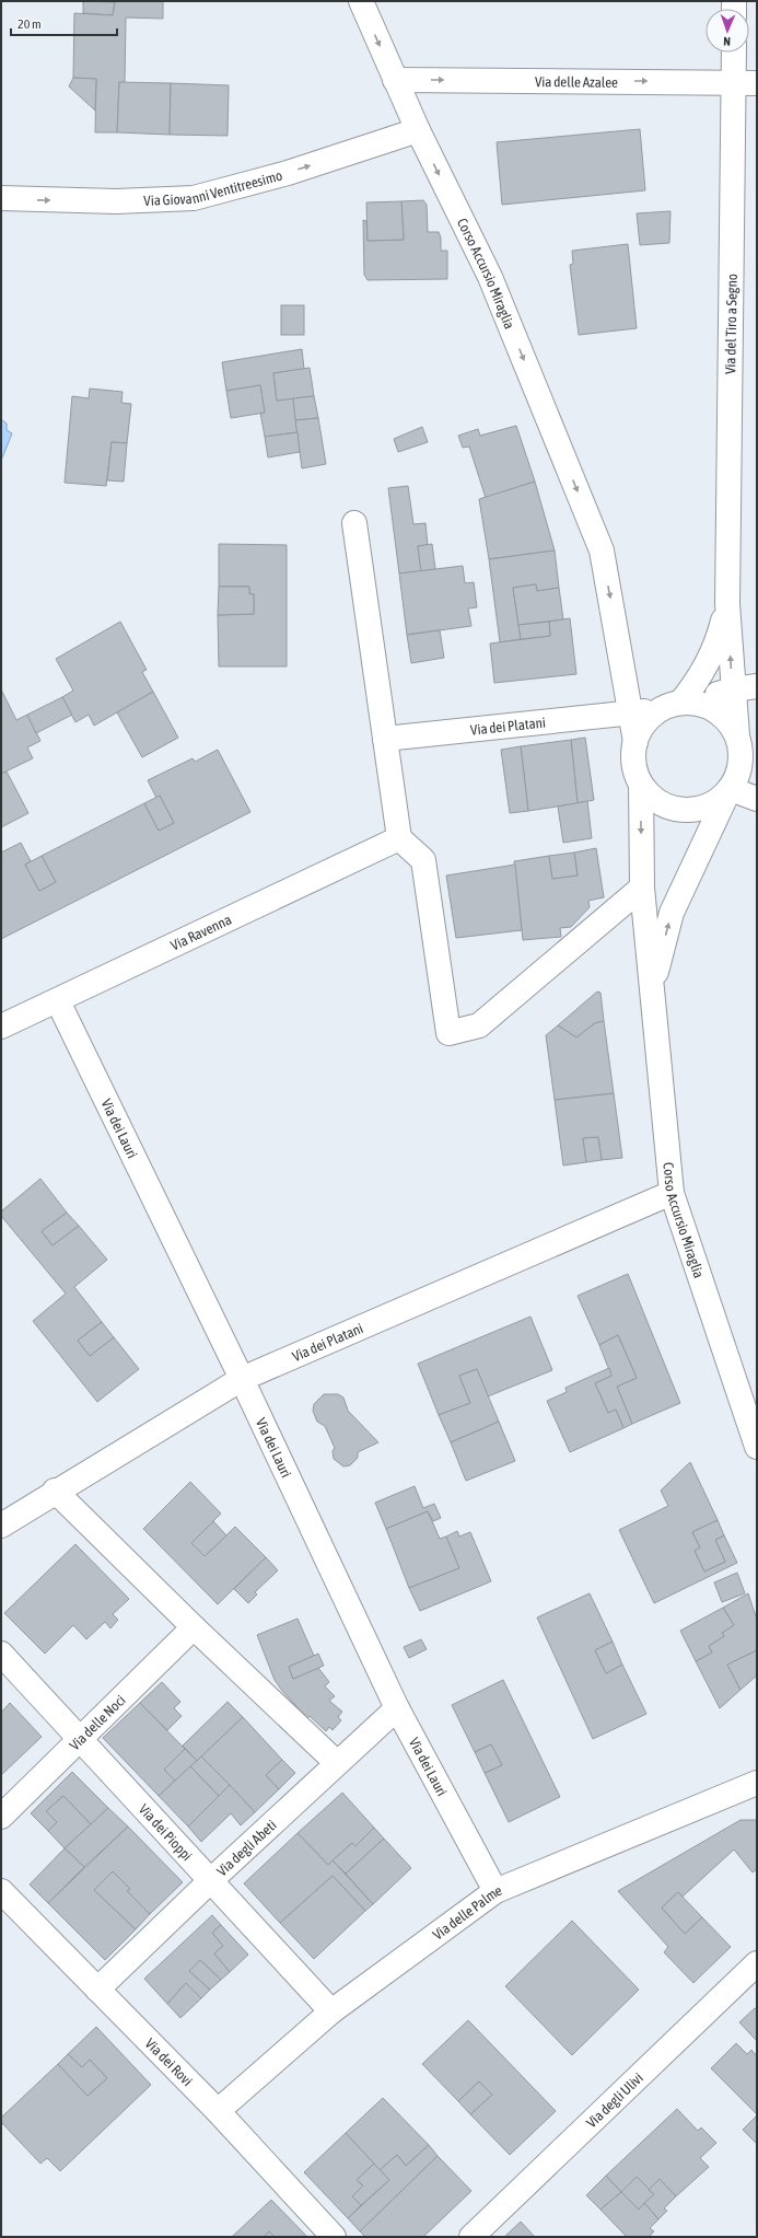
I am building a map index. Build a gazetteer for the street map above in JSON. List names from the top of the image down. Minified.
{"streets":{"street":["Via delle Azalee","Via Giovanni Ventitreesimo","Corso Accursio Miraglia","Via del Tiro a Segno","Via dei Platani","Via Ravenna","Via dei Lauri","Via delle Noci","Via dei Pioppi","Via degli Abeti","Via delle Palme","Via dei Rovi","Via degli Ulivi"]},"crossings":[["Via delle Azalee","Corso Accursio Miraglia"],["Via delle Azalee","Via del Tiro a Segno"],["Via Giovanni Ventitreesimo","Corso Accursio Miraglia"],["Corso Accursio Miraglia","Via dei Platani"],["Via dei Platani","Via dei Lauri"],["Via Ravenna","Via dei Lauri"],["Via dei Lauri","Via degli Abeti"],["Via dei Lauri","Via delle Palme"],["Via delle Noci","Via dei Pioppi"],["Via dei Pioppi","Via degli Abeti"],["Via dei Pioppi","Via delle Palme"],["Via degli Abeti","Via dei Rovi"],["Via delle Palme","Via dei Rovi"]],"one_way":["Via delle Azalee","Via Giovanni Ventitreesimo","Corso Accursio Miraglia"],"scale_bar":"20 m","north":"bottom"}
